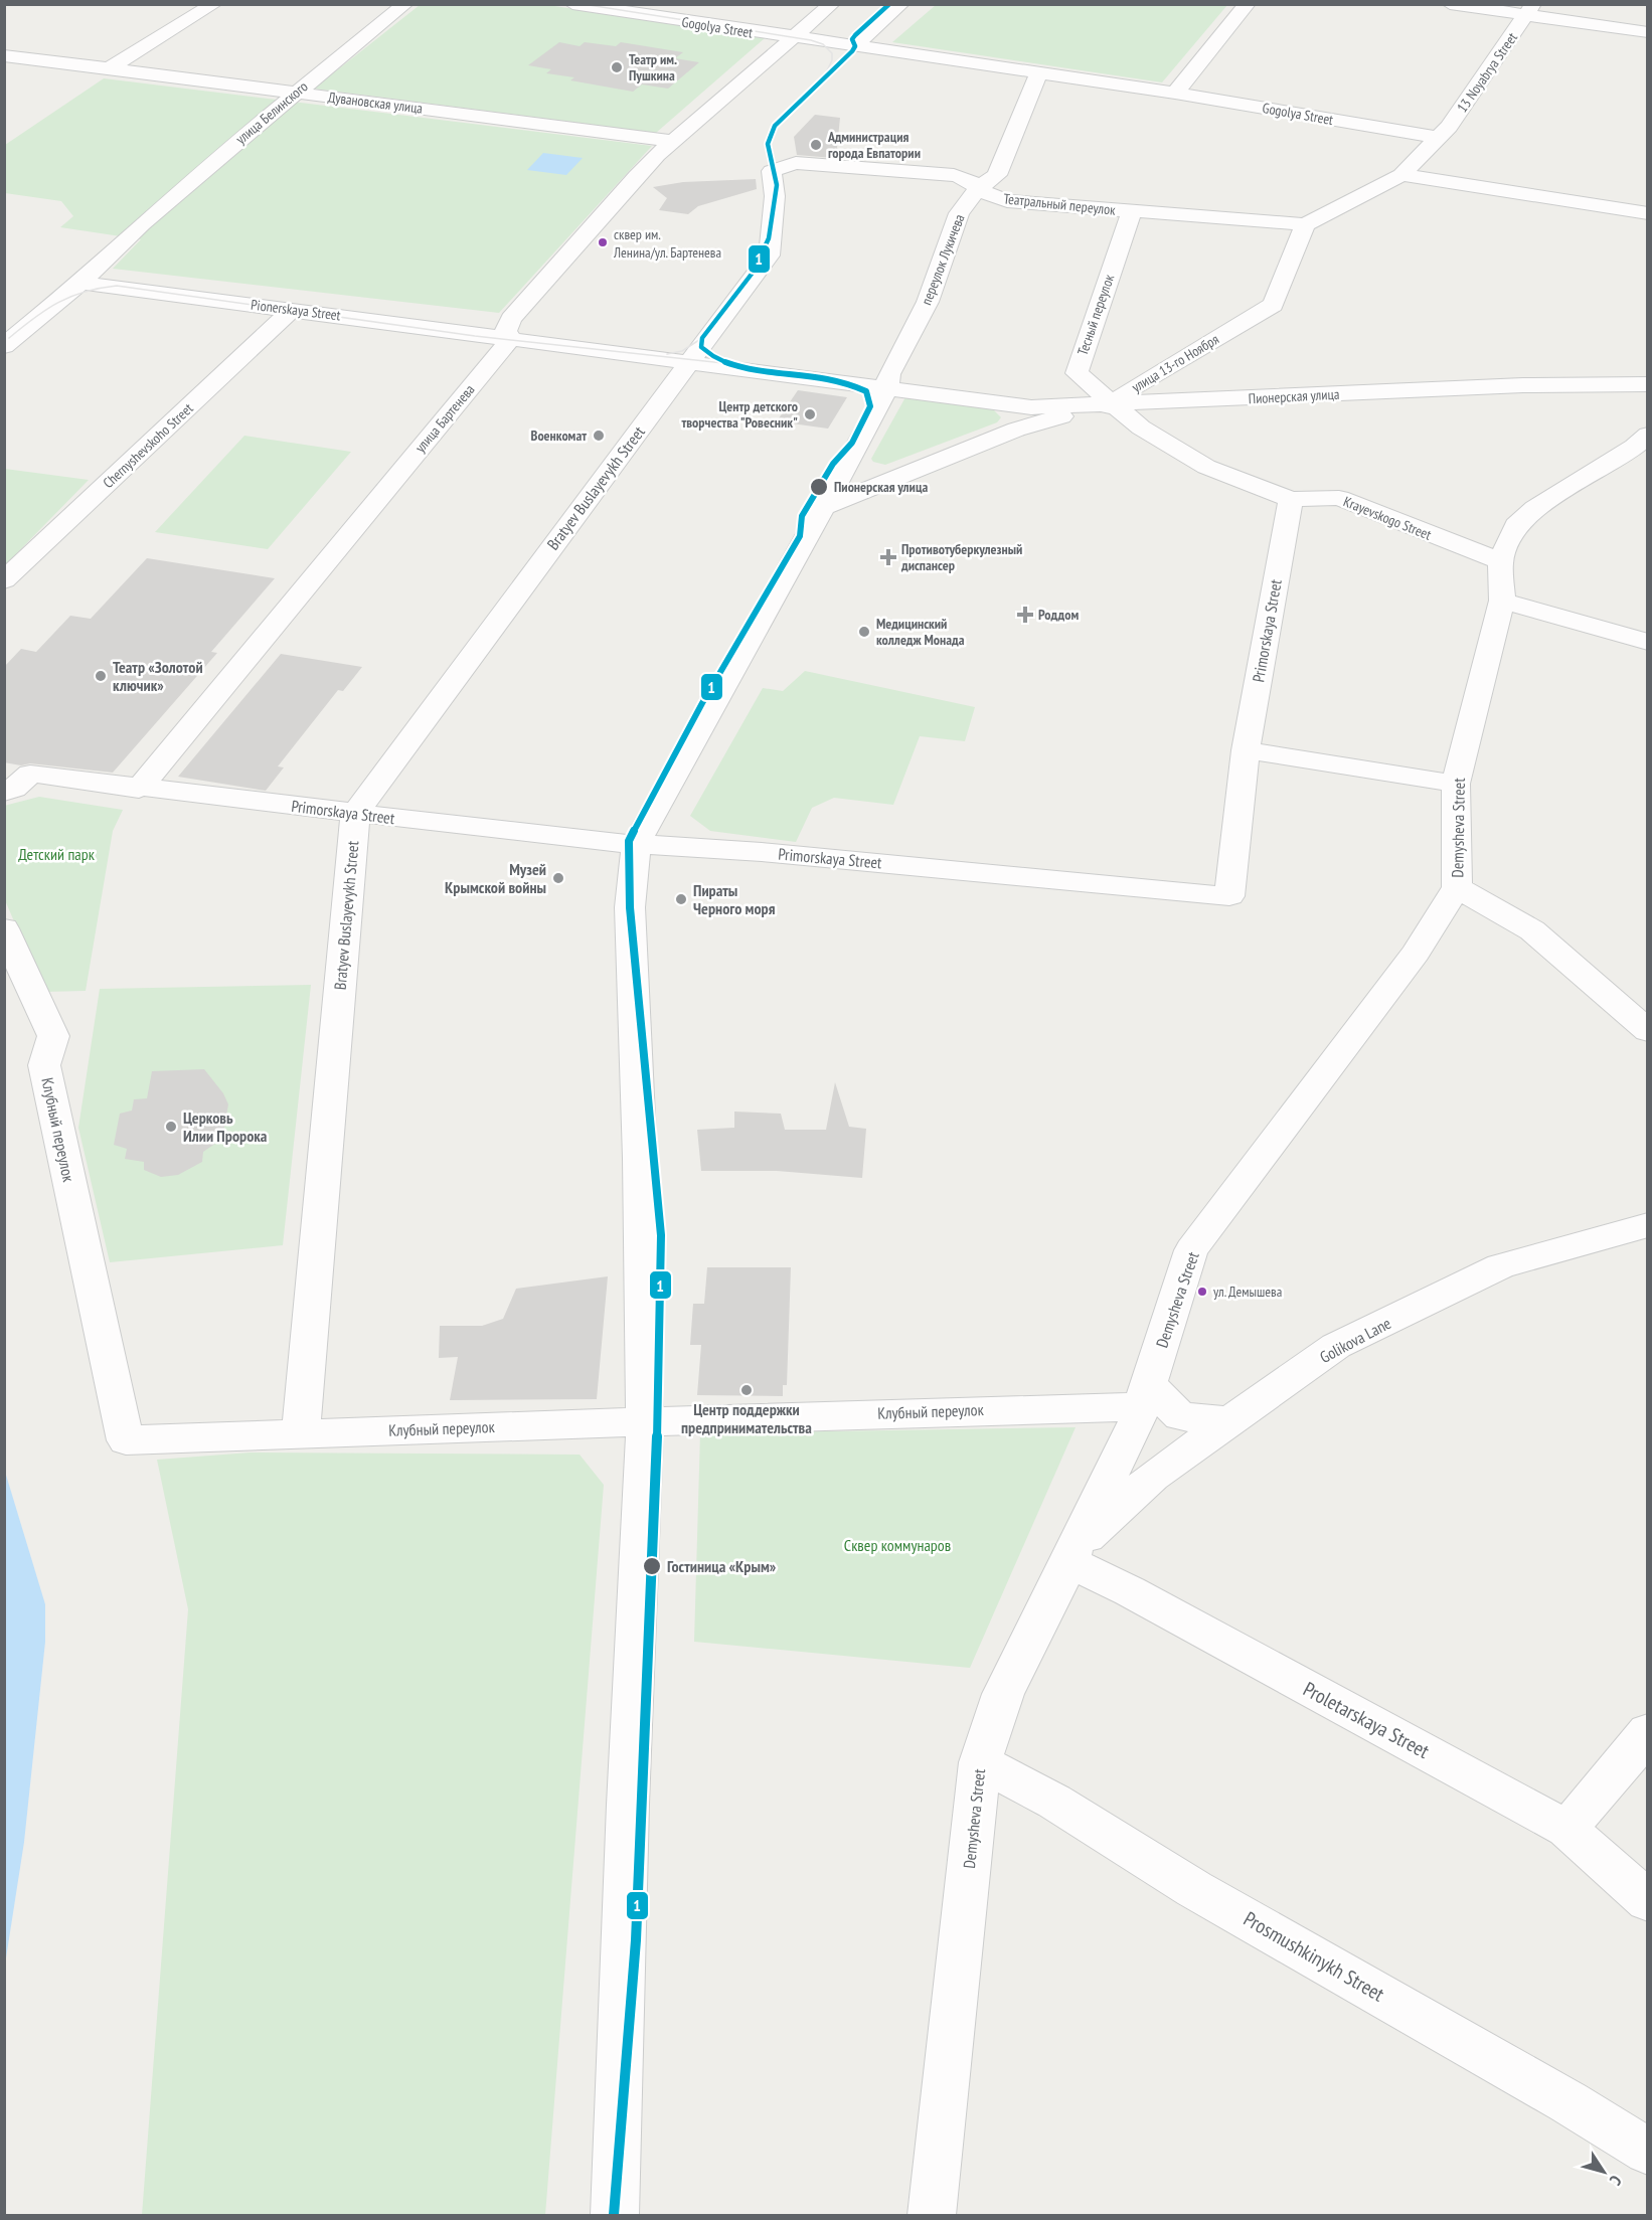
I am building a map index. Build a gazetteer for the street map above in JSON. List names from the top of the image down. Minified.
{"streets":{"street":["Gogolya Street","13 Noyabrya Street","Дувановская улица","улица Белинского","Театральный переулок","переулок Лукичева","Pionerskaya Street","Тесный переулок","улица 13-го Ноября","Пионерская улица","улица Бартенева","Chernyshevskoho Street","Bratyev Buslayevykh Street","Krayevskogo Street","Primorskaya Street","Demysheva Street","Клубный переулок","Golikova Lane","Proletarskaya Street","Prosmushkinykh Street"]},"crossings":[["Gogolya Street","13 Noyabrya Street"],["Gogolya Street","переулок Лукичева"],["Gogolya Street","улица Бартенева"],["Дувановская улица","улица Белинского"],["Дувановская улица","улица Бартенева"],["улица Белинского","Pionerskaya Street"],["Театральный переулок","переулок Лукичева"],["Театральный переулок","Тесный переулок"],["Театральный переулок","улица 13-го Ноября"],["Театральный переулок","Bratyev Buslayevykh Street"],["переулок Лукичева","улица 13-го Ноября"],["переулок Лукичева","Primorskaya Street"],["Pionerskaya Street","улица Бартенева"],["Pionerskaya Street","Chernyshevskoho Street"],["Тесный переулок","улица 13-го Ноября"],["Тесный переулок","Пионерская улица"],["Тесный переулок","Krayevskogo Street"],["улица 13-го Ноября","Пионерская улица"],["улица 13-го Ноября","Krayevskogo Street"],["Пионерская улица","Krayevskogo Street"],["улица Бартенева","Primorskaya Street"],["Bratyev Buslayevykh Street","Primorskaya Street"],["Bratyev Buslayevykh Street","Клубный переулок"],["Krayevskogo Street","Primorskaya Street"],["Krayevskogo Street","Demysheva Street"],["Demysheva Street","Клубный переулок"],["Demysheva Street","Golikova Lane"],["Demysheva Street","Proletarskaya Street"],["Demysheva Street","Prosmushkinykh Street"],["Golikova Lane","Proletarskaya Street"]],"parks":["Детский парк","Сквер коммунаров"],"places":{"other":["Театр им. Пушкина","Администрация города Евпатории","сквер им. Ленина/ул. Бартенева","Центр детского творчества \"Ровесник\"","Военкомат","Пионерская улица","Медицинский колледж Монада","Театр «Золотой ключик»","Музей Крымской войны","Пираты Черного моря","Церковь Илии Пророка","ул. Демышева","Центр поддержки предпринимательства","Гостиница «Крым»"],"health":["Противотуберкулезный диспансер","Роддом"]},"lines":["transit line 1"],"north":"bottom right"}
